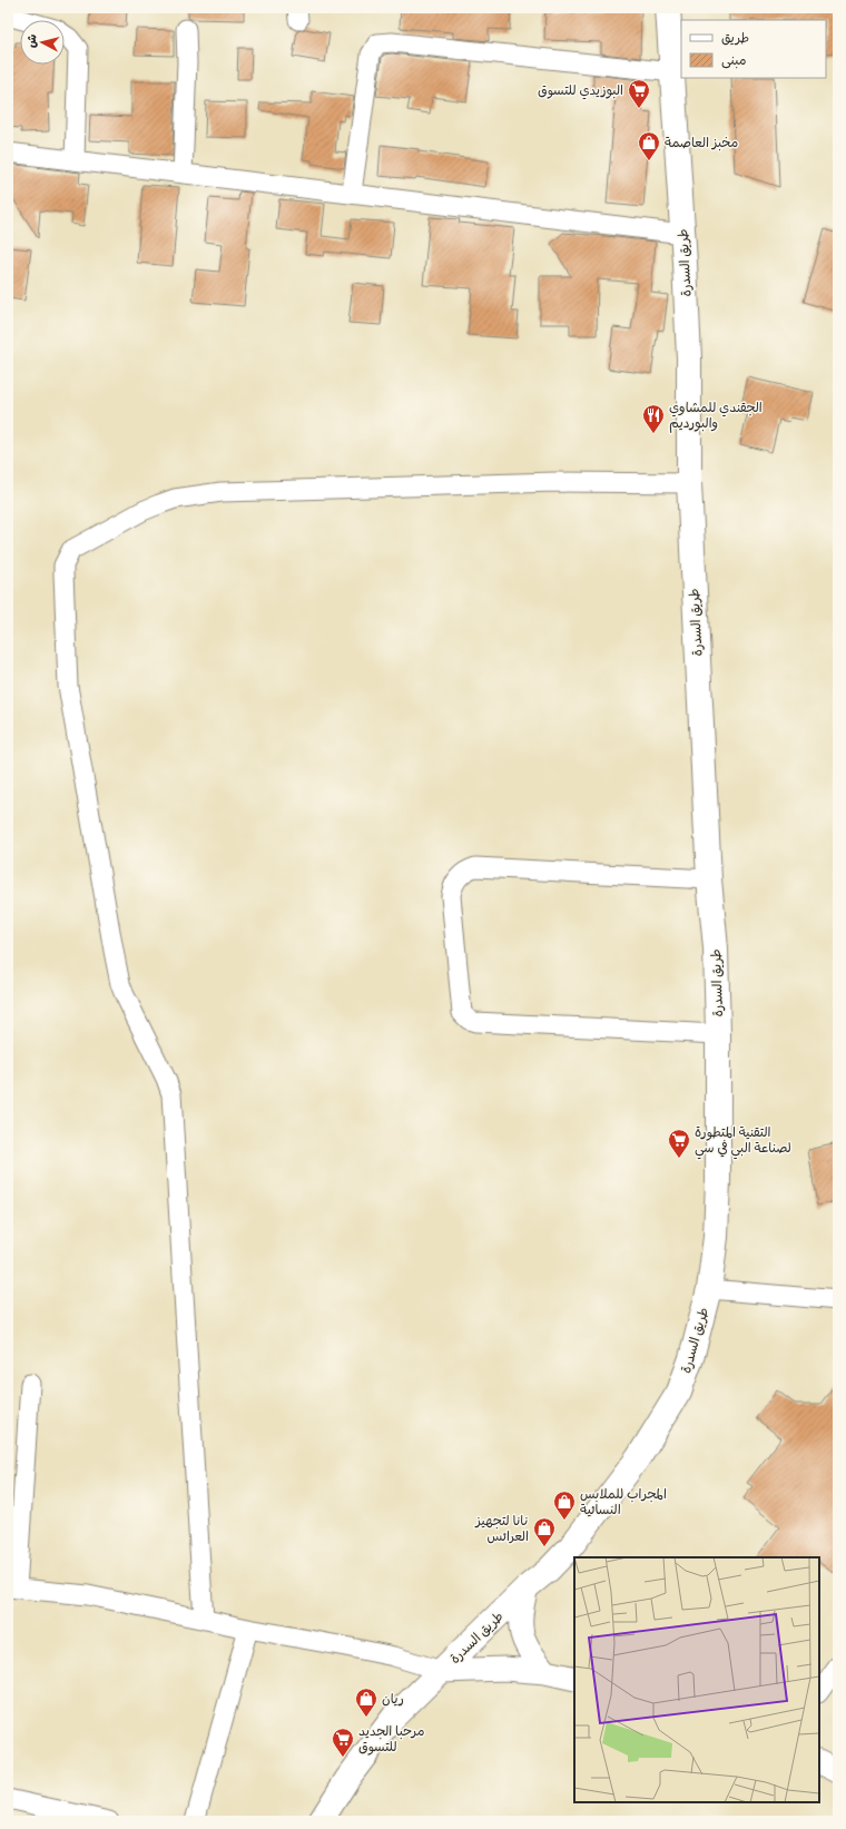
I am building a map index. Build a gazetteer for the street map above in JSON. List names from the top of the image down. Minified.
{"streets":{"main road":["طريق السدرة"]},"places":{"supermarket":["البوزيدي للتسوق","التقنية المتطورة لصناعة البي في سي","مرحبا الجديد للتسوق"],"shop":["مخبز العاصمة","المجراب للملابس النسائية","نانا لتجهيز العرائس","ريان"],"restaurant":["الجقندي للمشاوي والبورديم"]},"legend":["طريق","مبنى"],"north":"left"}
